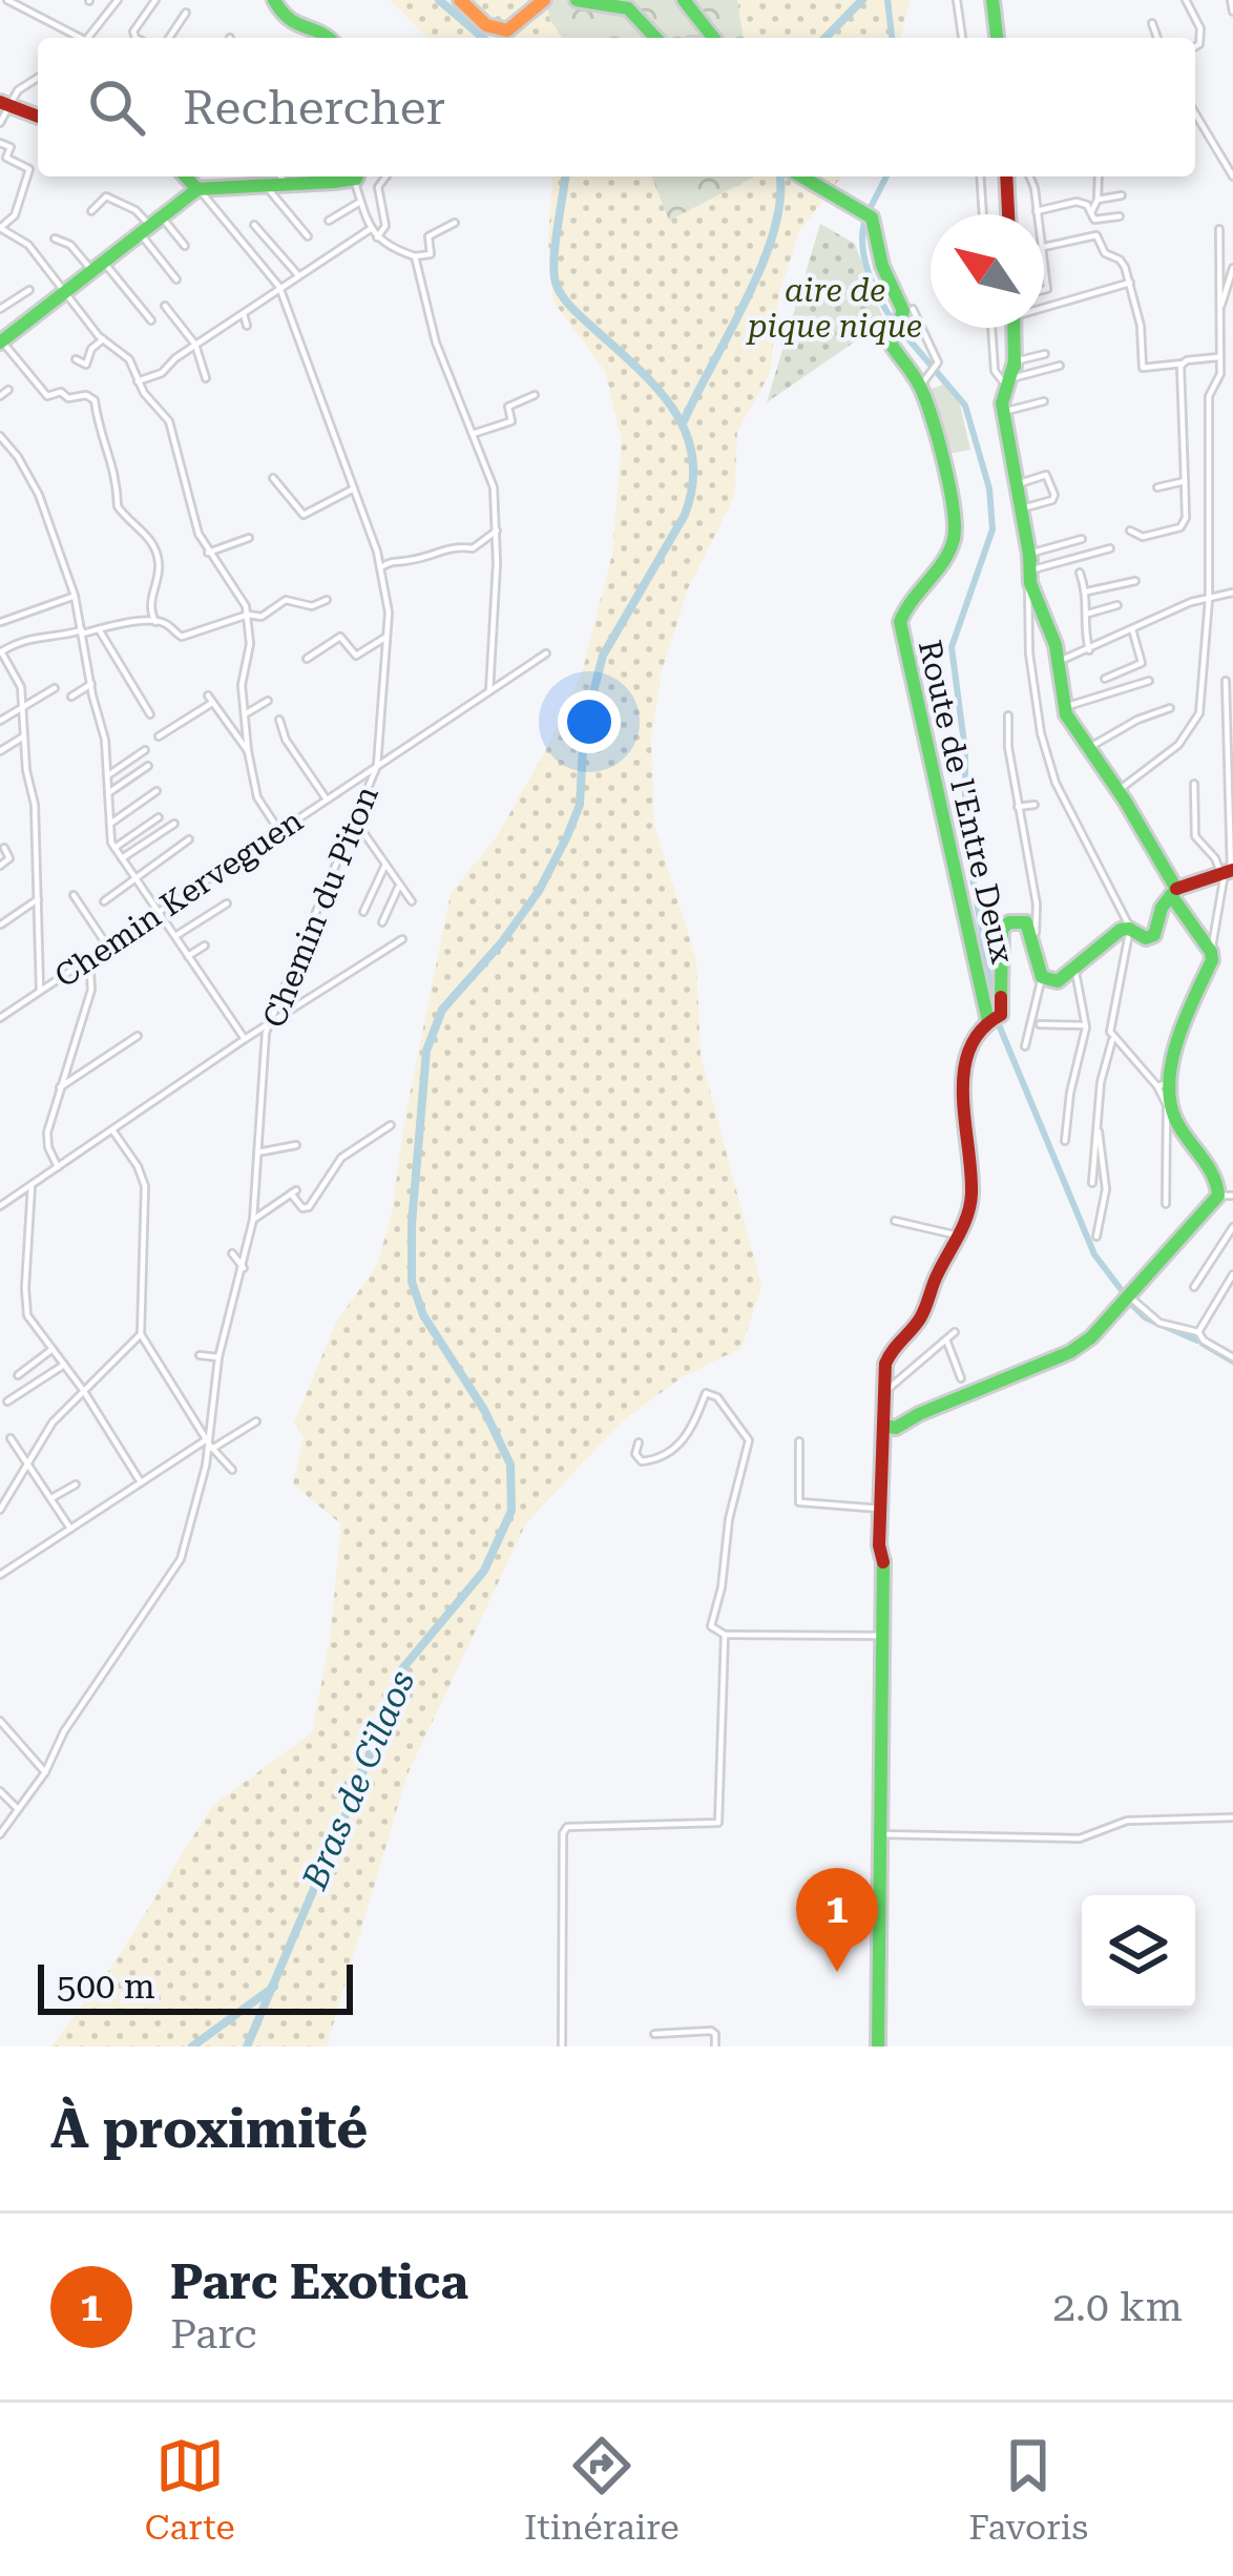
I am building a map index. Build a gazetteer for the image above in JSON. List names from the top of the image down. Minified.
{"streets":{"main road":["Route de l'Entre Deux"],"street":["Chemin Kerveguen","Chemin du Piton"]},"crossings":[["Chemin Kerveguen","Chemin du Piton"]],"water":["Bras de Cilaos"],"parks":["aire de pique nique"],"scale_bar":"500 m","north":"top left","page":{"search":"Rechercher","pins":"1","scale":"500 m","heading":"À proximité","list":[{"mark":"1","name":"Parc Exotica","note":"Parc","value":"2.0 km"}],"nav":["Carte","Itinéraire","Favoris"]}}
